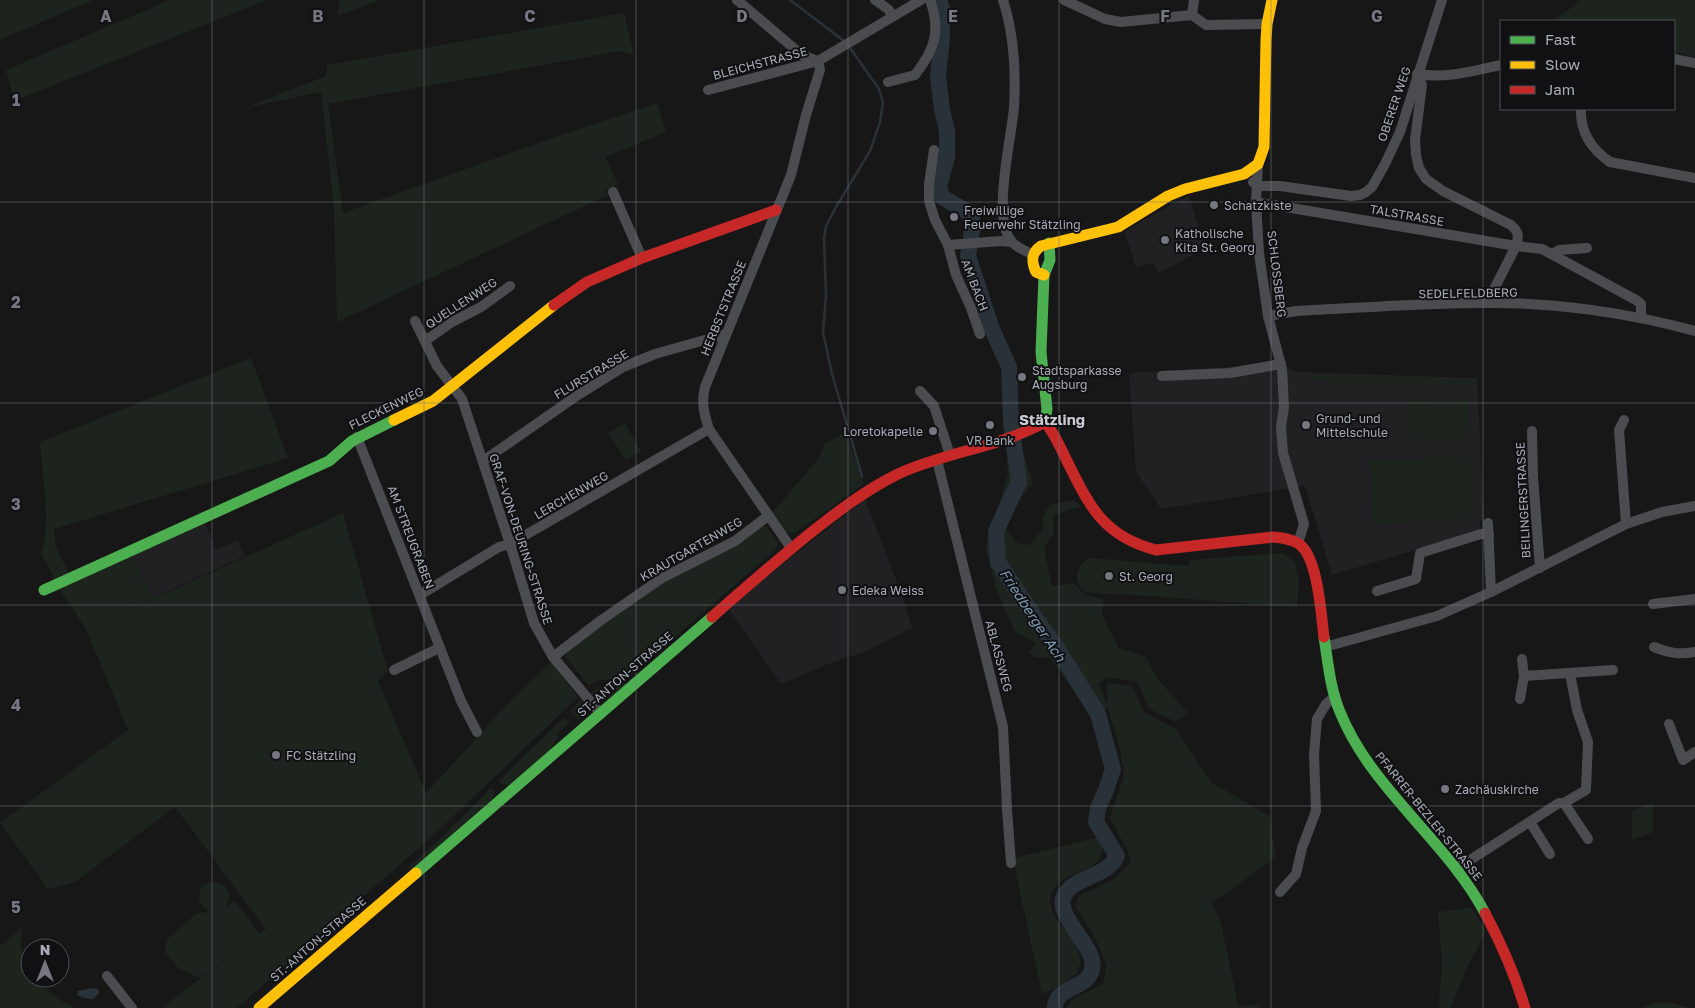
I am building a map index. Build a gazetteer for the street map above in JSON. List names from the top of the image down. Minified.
{"streets":{"street":["BLEICHSTRASSE","OBERER WEG","TALSTRASSE","SCHLOSSBERG","AM BACH","SEDELFELDBERG","QUELLENWEG","HERBSTSTRASSE","FLURSTRASSE","FLECKENWEG","LERCHENWEG","BEILINGERSTRASSE","AM STREUGRABEN","GRAF-VON-DEURING-STRASSE","KRAUTGARTENWEG","ABLASSWEG","ST.-ANTON-STRASSE","PFARRER-BEZLER-STRASSE"]},"crossings":[["BLEICHSTRASSE","HERBSTSTRASSE"],["OBERER WEG","SCHLOSSBERG"],["TALSTRASSE","SCHLOSSBERG"],["TALSTRASSE","SEDELFELDBERG"],["SCHLOSSBERG","SEDELFELDBERG"],["SCHLOSSBERG","PFARRER-BEZLER-STRASSE"],["QUELLENWEG","FLECKENWEG"],["QUELLENWEG","GRAF-VON-DEURING-STRASSE"],["HERBSTSTRASSE","FLURSTRASSE"],["HERBSTSTRASSE","FLECKENWEG"],["HERBSTSTRASSE","LERCHENWEG"],["HERBSTSTRASSE","KRAUTGARTENWEG"],["HERBSTSTRASSE","ST.-ANTON-STRASSE"],["FLURSTRASSE","GRAF-VON-DEURING-STRASSE"],["FLECKENWEG","AM STREUGRABEN"],["FLECKENWEG","GRAF-VON-DEURING-STRASSE"],["LERCHENWEG","AM STREUGRABEN"],["LERCHENWEG","GRAF-VON-DEURING-STRASSE"],["BEILINGERSTRASSE","PFARRER-BEZLER-STRASSE"],["GRAF-VON-DEURING-STRASSE","KRAUTGARTENWEG"],["GRAF-VON-DEURING-STRASSE","ST.-ANTON-STRASSE"],["ABLASSWEG","ST.-ANTON-STRASSE"]],"districts":["Stätzling"],"water":["Friedberger Ach"],"places":["Schatzkiste","Freiwillige Feuerwehr Stätzling","Katholische Kita St. Georg","Stadtsparkasse Augsburg","VR Bank","Grund- und Mittelschule","Loretokapelle","St. Georg","Edeka Weiss","FC Stätzling","Zachäuskirche"],"legend":["Fast","Slow","Jam"],"north":"top","grid":{"columns":["A","B","C","D","E","F","G"],"rows":["1","2","3","4","5"]}}
